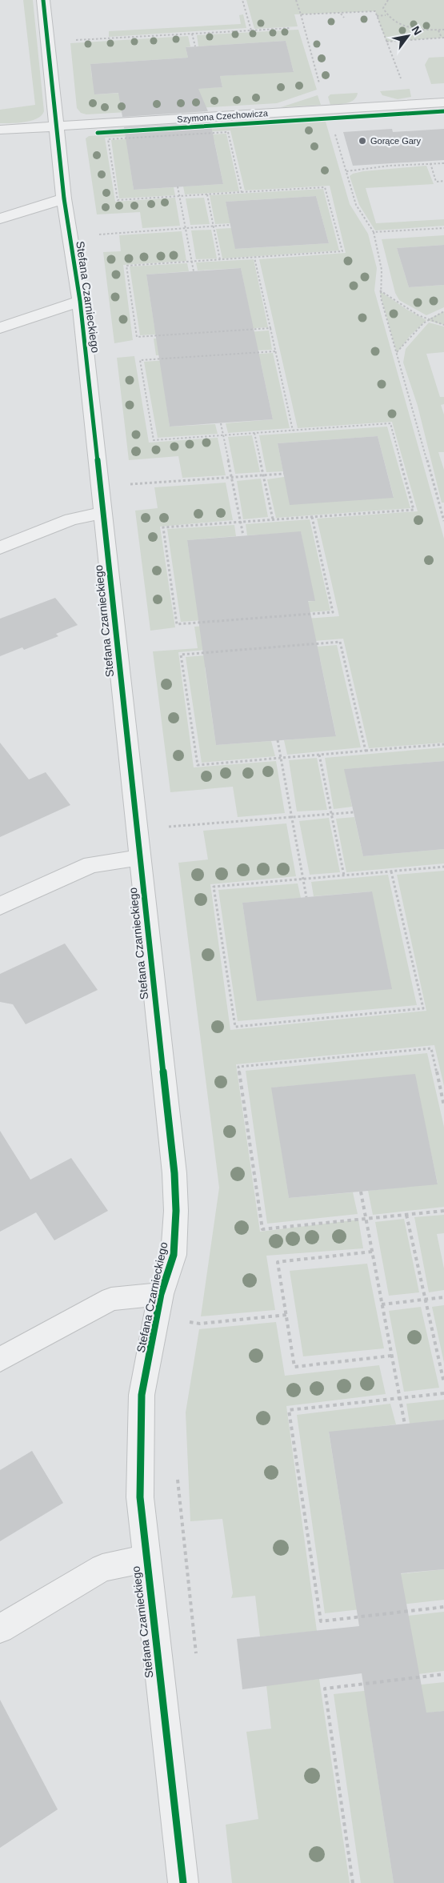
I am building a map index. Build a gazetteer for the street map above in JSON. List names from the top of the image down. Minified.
{"streets":{"street":["Szymona Czechowicza","Stefana Czarnieckiego"]},"crossings":[["Szymona Czechowicza","Stefana Czarnieckiego"]],"places":["Gorące Gary"],"north":"top right"}
